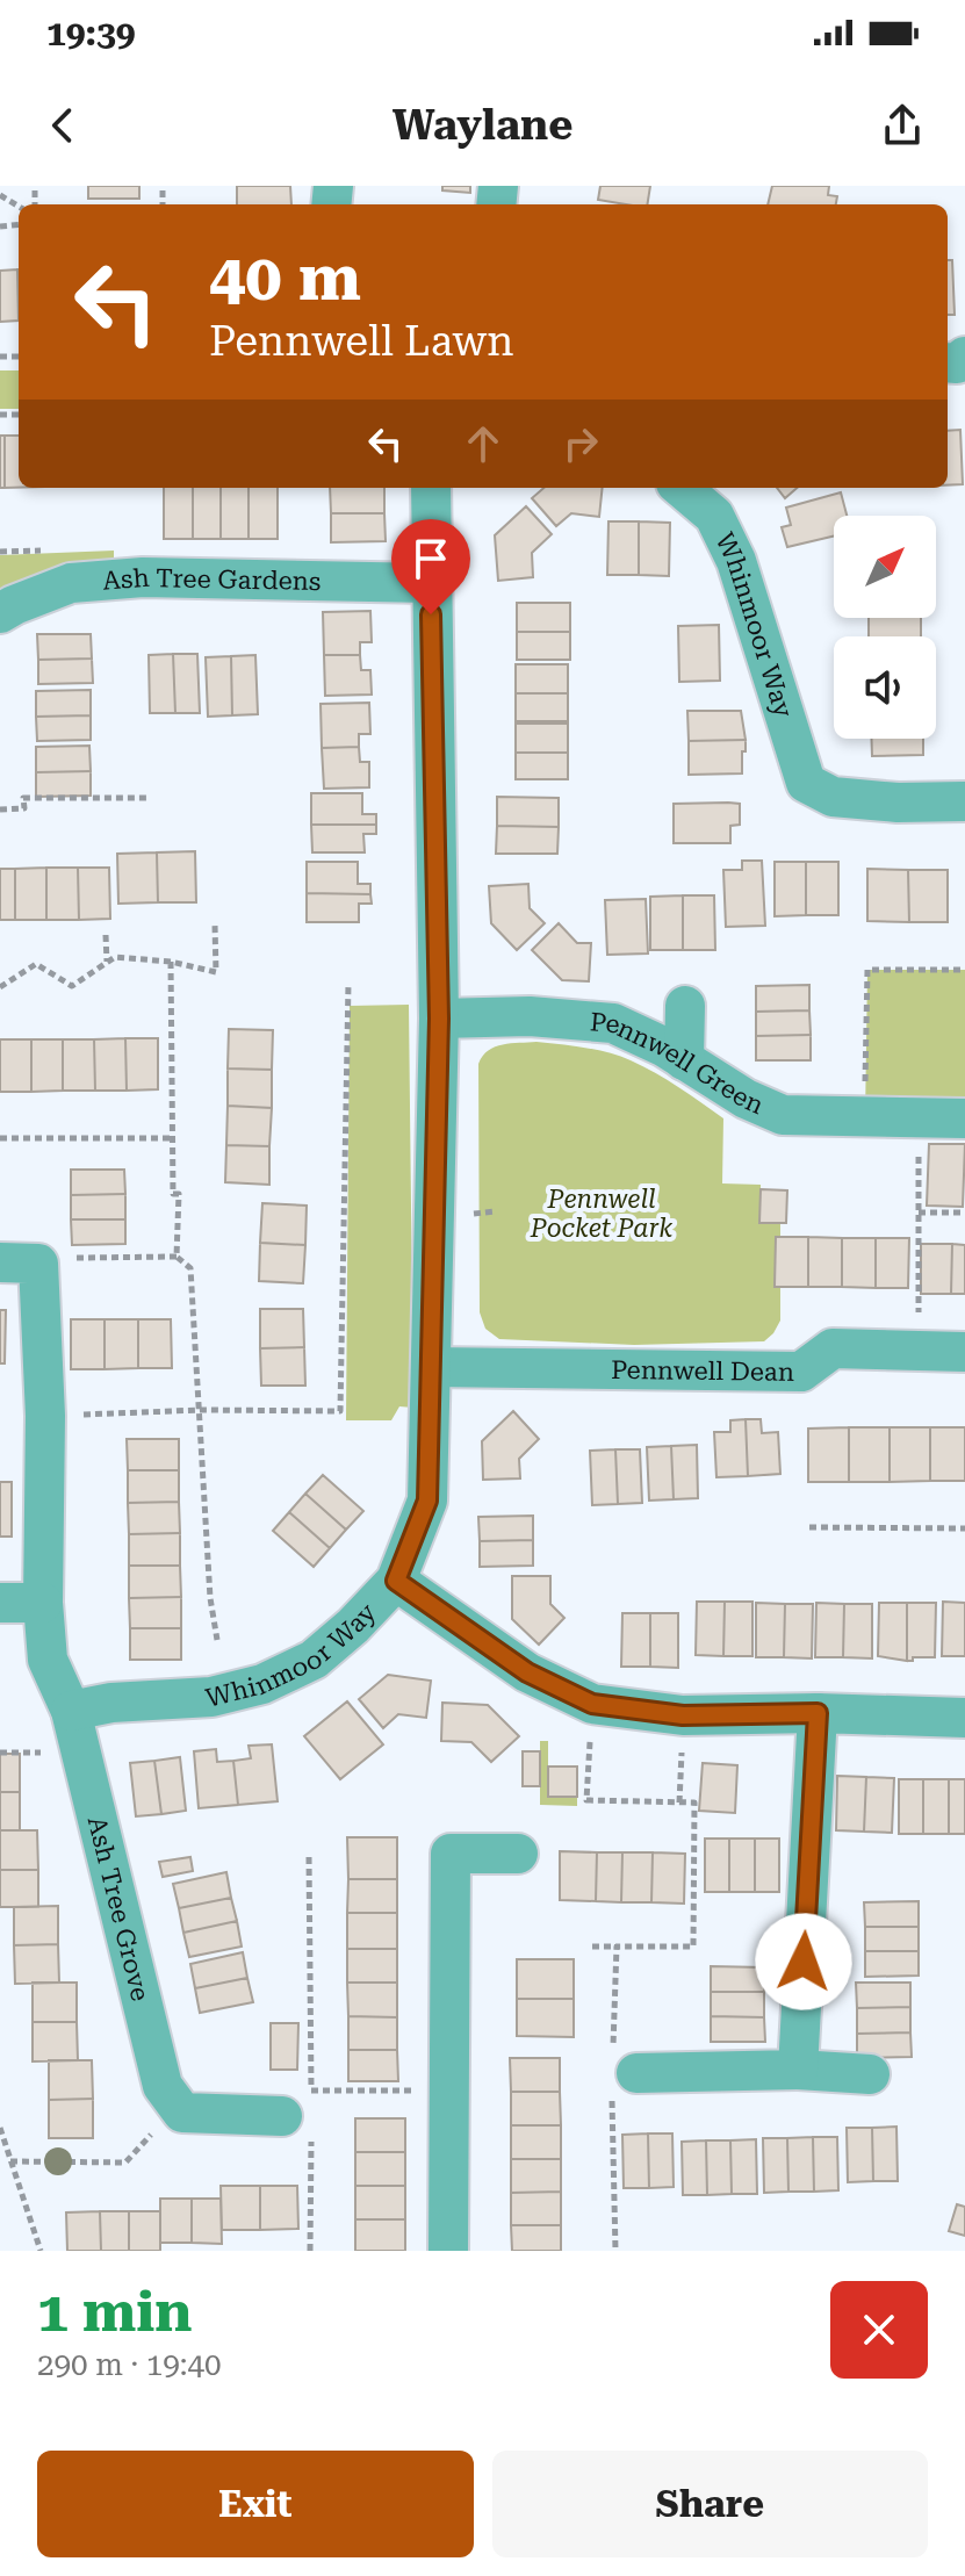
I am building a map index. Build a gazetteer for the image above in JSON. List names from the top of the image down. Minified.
{"streets":{"street":["Ash Tree Gardens","Whinmoor Way","Pennwell Green","Pennwell Dean","Ash Tree Grove"]},"crossings":[["Ash Tree Gardens","Whinmoor Way"],["Whinmoor Way","Pennwell Green"],["Whinmoor Way","Pennwell Dean"],["Whinmoor Way","Ash Tree Grove"]],"parks":["Pennwell Pocket Park"],"north":"top right","page":{"status":"19:39","header":"Waylane","turn":["40 m","Pennwell Lawn"],"heading":["1 min","290 m · 19:40"],"buttons":["Exit","Share"]}}
